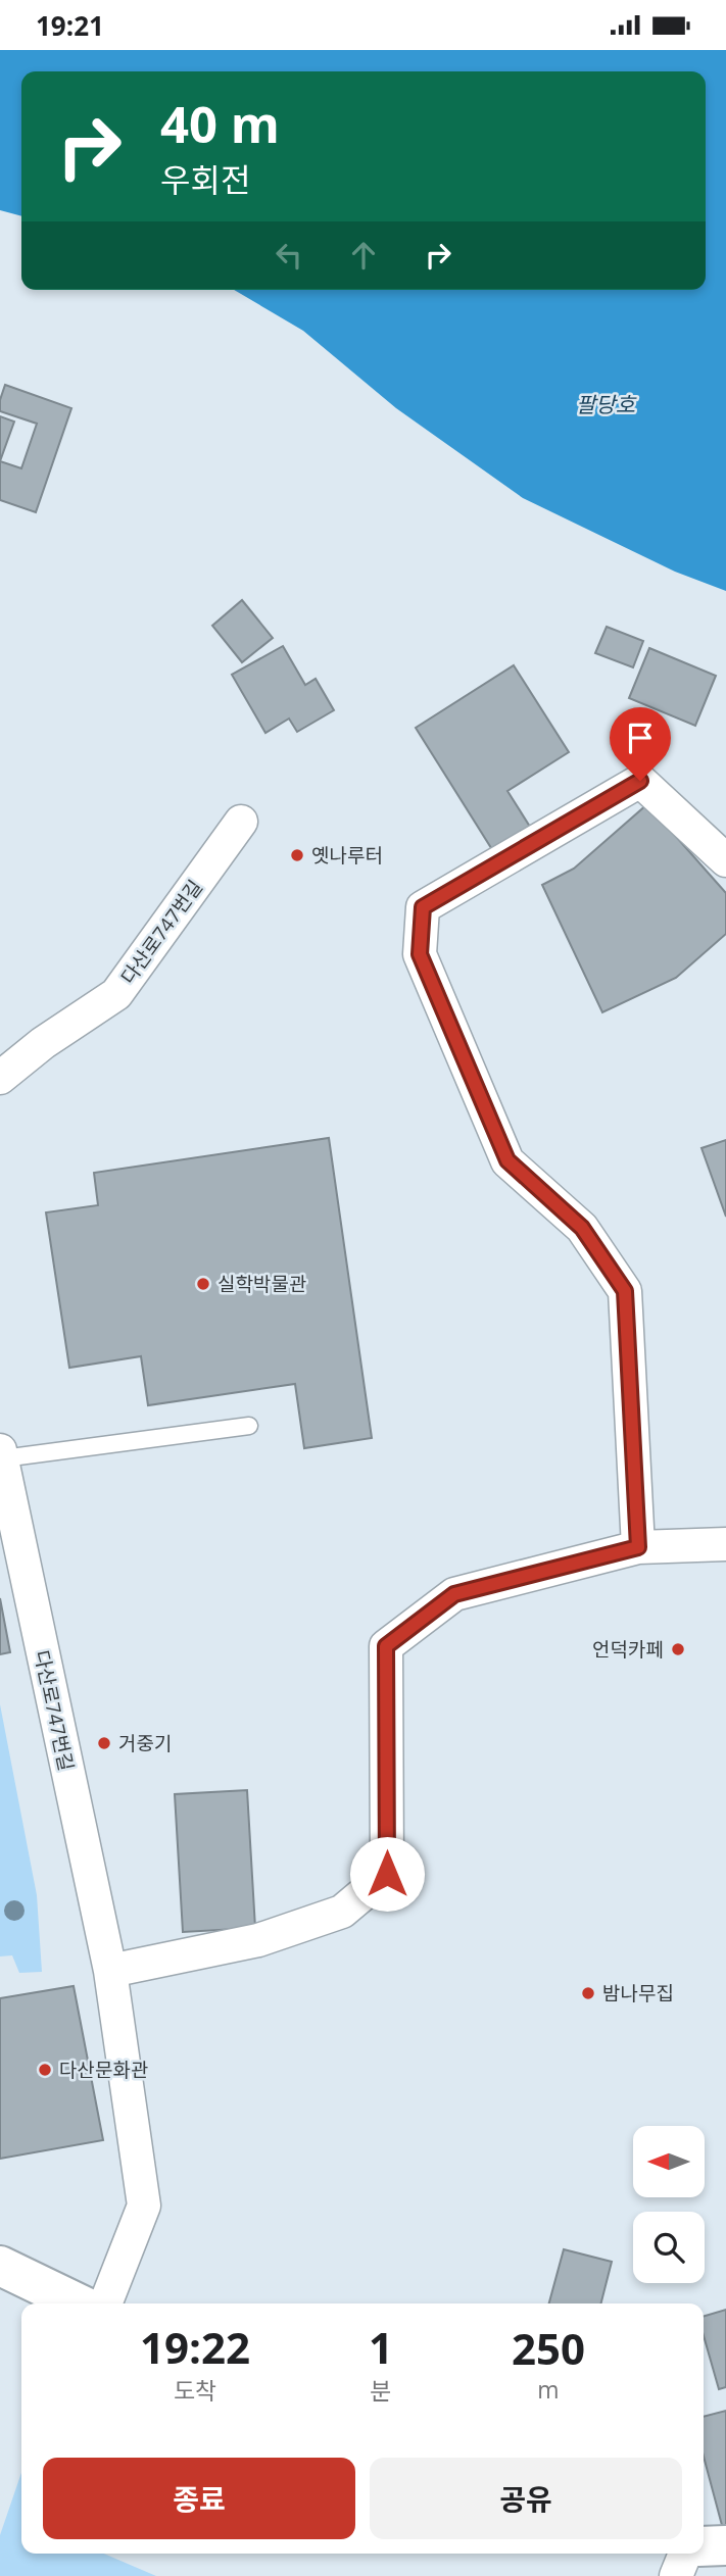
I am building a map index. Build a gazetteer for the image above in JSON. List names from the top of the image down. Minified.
{"streets":{"street":["다산로747번길"]},"water":["팔당호"],"places":["옛나루터","실학박물관","언덕카페","거중기","밤나무집","다산문화관"],"north":"left","page":{"status":"19:21","turn":["40 m","우회전"],"eta":["19:22","도착","1","분","250","m"],"buttons":["종료","공유"]}}
